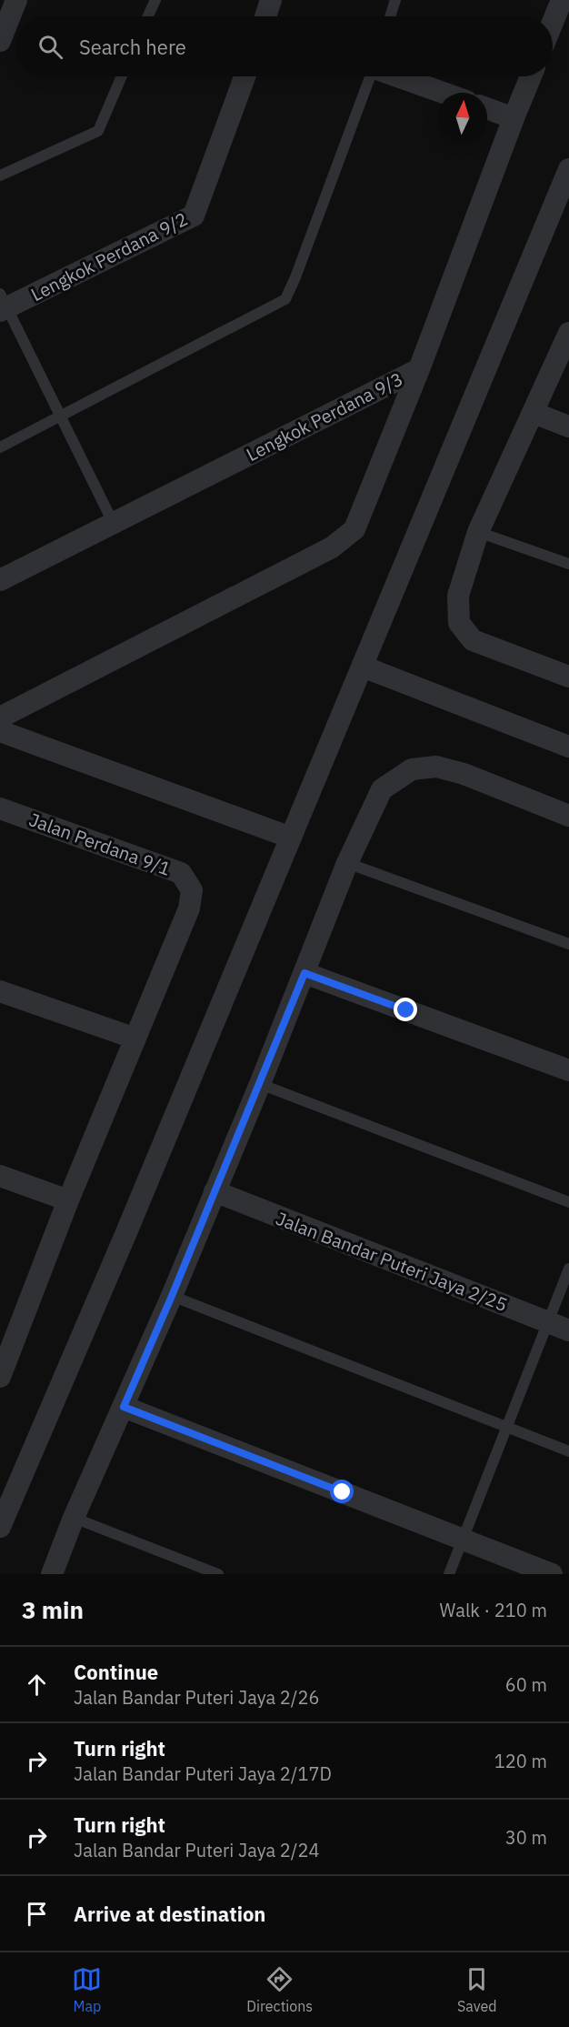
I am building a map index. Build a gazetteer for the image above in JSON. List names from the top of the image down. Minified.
{"streets":{"street":["Lengkok Perdana 9/2","Lengkok Perdana 9/3","Jalan Perdana 9/1","Jalan Bandar Puteri Jaya 2/25"]},"north":"top","page":{"search":"Search here","heading":["3 min","Walk · 210 m"],"list":[["Continue","Jalan Bandar Puteri Jaya 2/26","60 m"],["Turn right","Jalan Bandar Puteri Jaya 2/17D","120 m"],["Turn right","Jalan Bandar Puteri Jaya 2/24","30 m"],"Arrive at destination"],"nav":["Map","Directions","Saved"]}}
